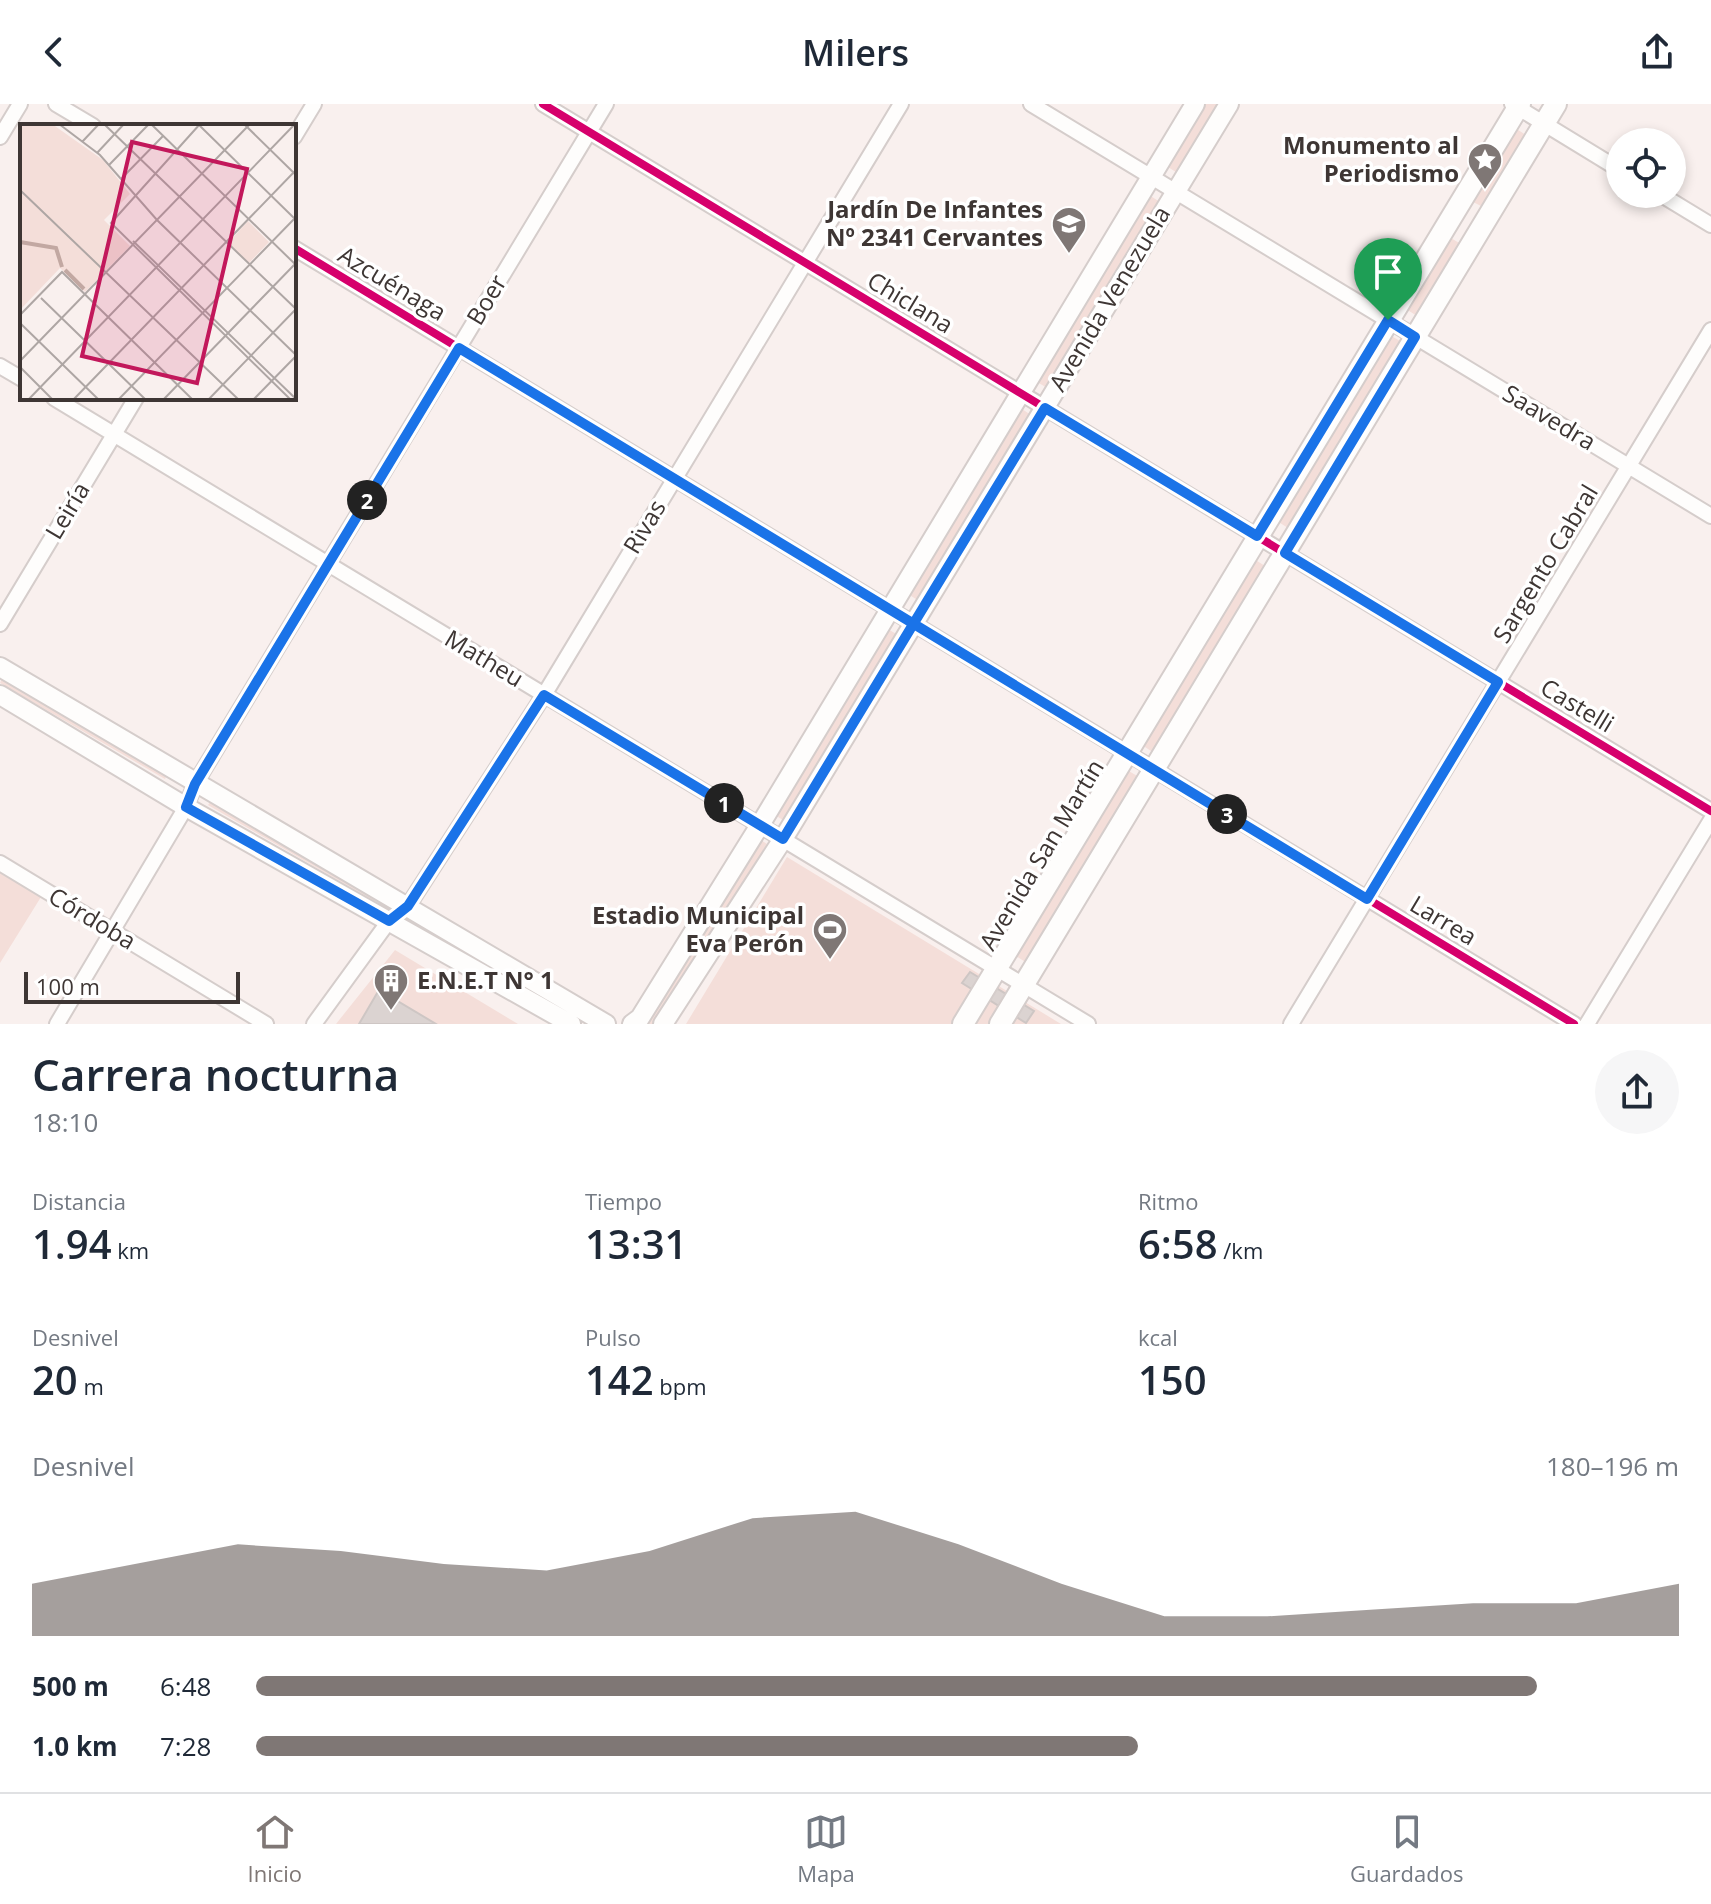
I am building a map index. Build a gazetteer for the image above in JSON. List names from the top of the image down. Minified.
{"streets":{"main road":["Avenida San Martín"],"street":["Azcuénaga","Avenida Venezuela","Boer","Chiclana","Saavedra","Leiría","Rivas","Sargento Cabral","Matheu","Castelli","Córdoba","Larrea"]},"crossings":[["Azcuénaga","Avenida Venezuela"],["Azcuénaga","Boer"],["Azcuénaga","Rivas"],["Azcuénaga","Avenida San Martín"],["Azcuénaga","Larrea"],["Avenida Venezuela","Chiclana"],["Avenida Venezuela","Saavedra"],["Avenida Venezuela","Matheu"],["Boer","Chiclana"],["Boer","Matheu"],["Boer","Córdoba"],["Chiclana","Rivas"],["Chiclana","Castelli"],["Chiclana","Avenida San Martín"],["Saavedra","Sargento Cabral"],["Saavedra","Avenida San Martín"],["Leiría","Matheu"],["Rivas","Matheu"],["Sargento Cabral","Castelli"],["Sargento Cabral","Larrea"],["Matheu","Avenida San Martín"],["Castelli","Avenida San Martín"],["Avenida San Martín","Larrea"]],"places":{"place":["Monumento al Periodismo"],"school or university":["Jardín De Infantes Nº 2341 Cervantes"],"sports":["Estadio Municipal Eva Perón"],"building":["E.N.E.T N° 1"]},"scale_bar":"100 m","page":{"header":"Milers","pins":["2","1","3"],"scale":"100 m","heading":["Carrera nocturna","18:10"],"stats":[["Distancia","1.94 km"],["Tiempo","13:31"],["Ritmo","6:58 /km"],["Desnivel","20 m"],["Pulso","142 bpm"],["kcal","150"]],"chart":["Desnivel","180–196 m"],"list":[{"name":"500 m","note":"6:48"},{"name":"1.0 km","note":"7:28"}],"tabs":["Inicio","Mapa","Guardados"]}}
